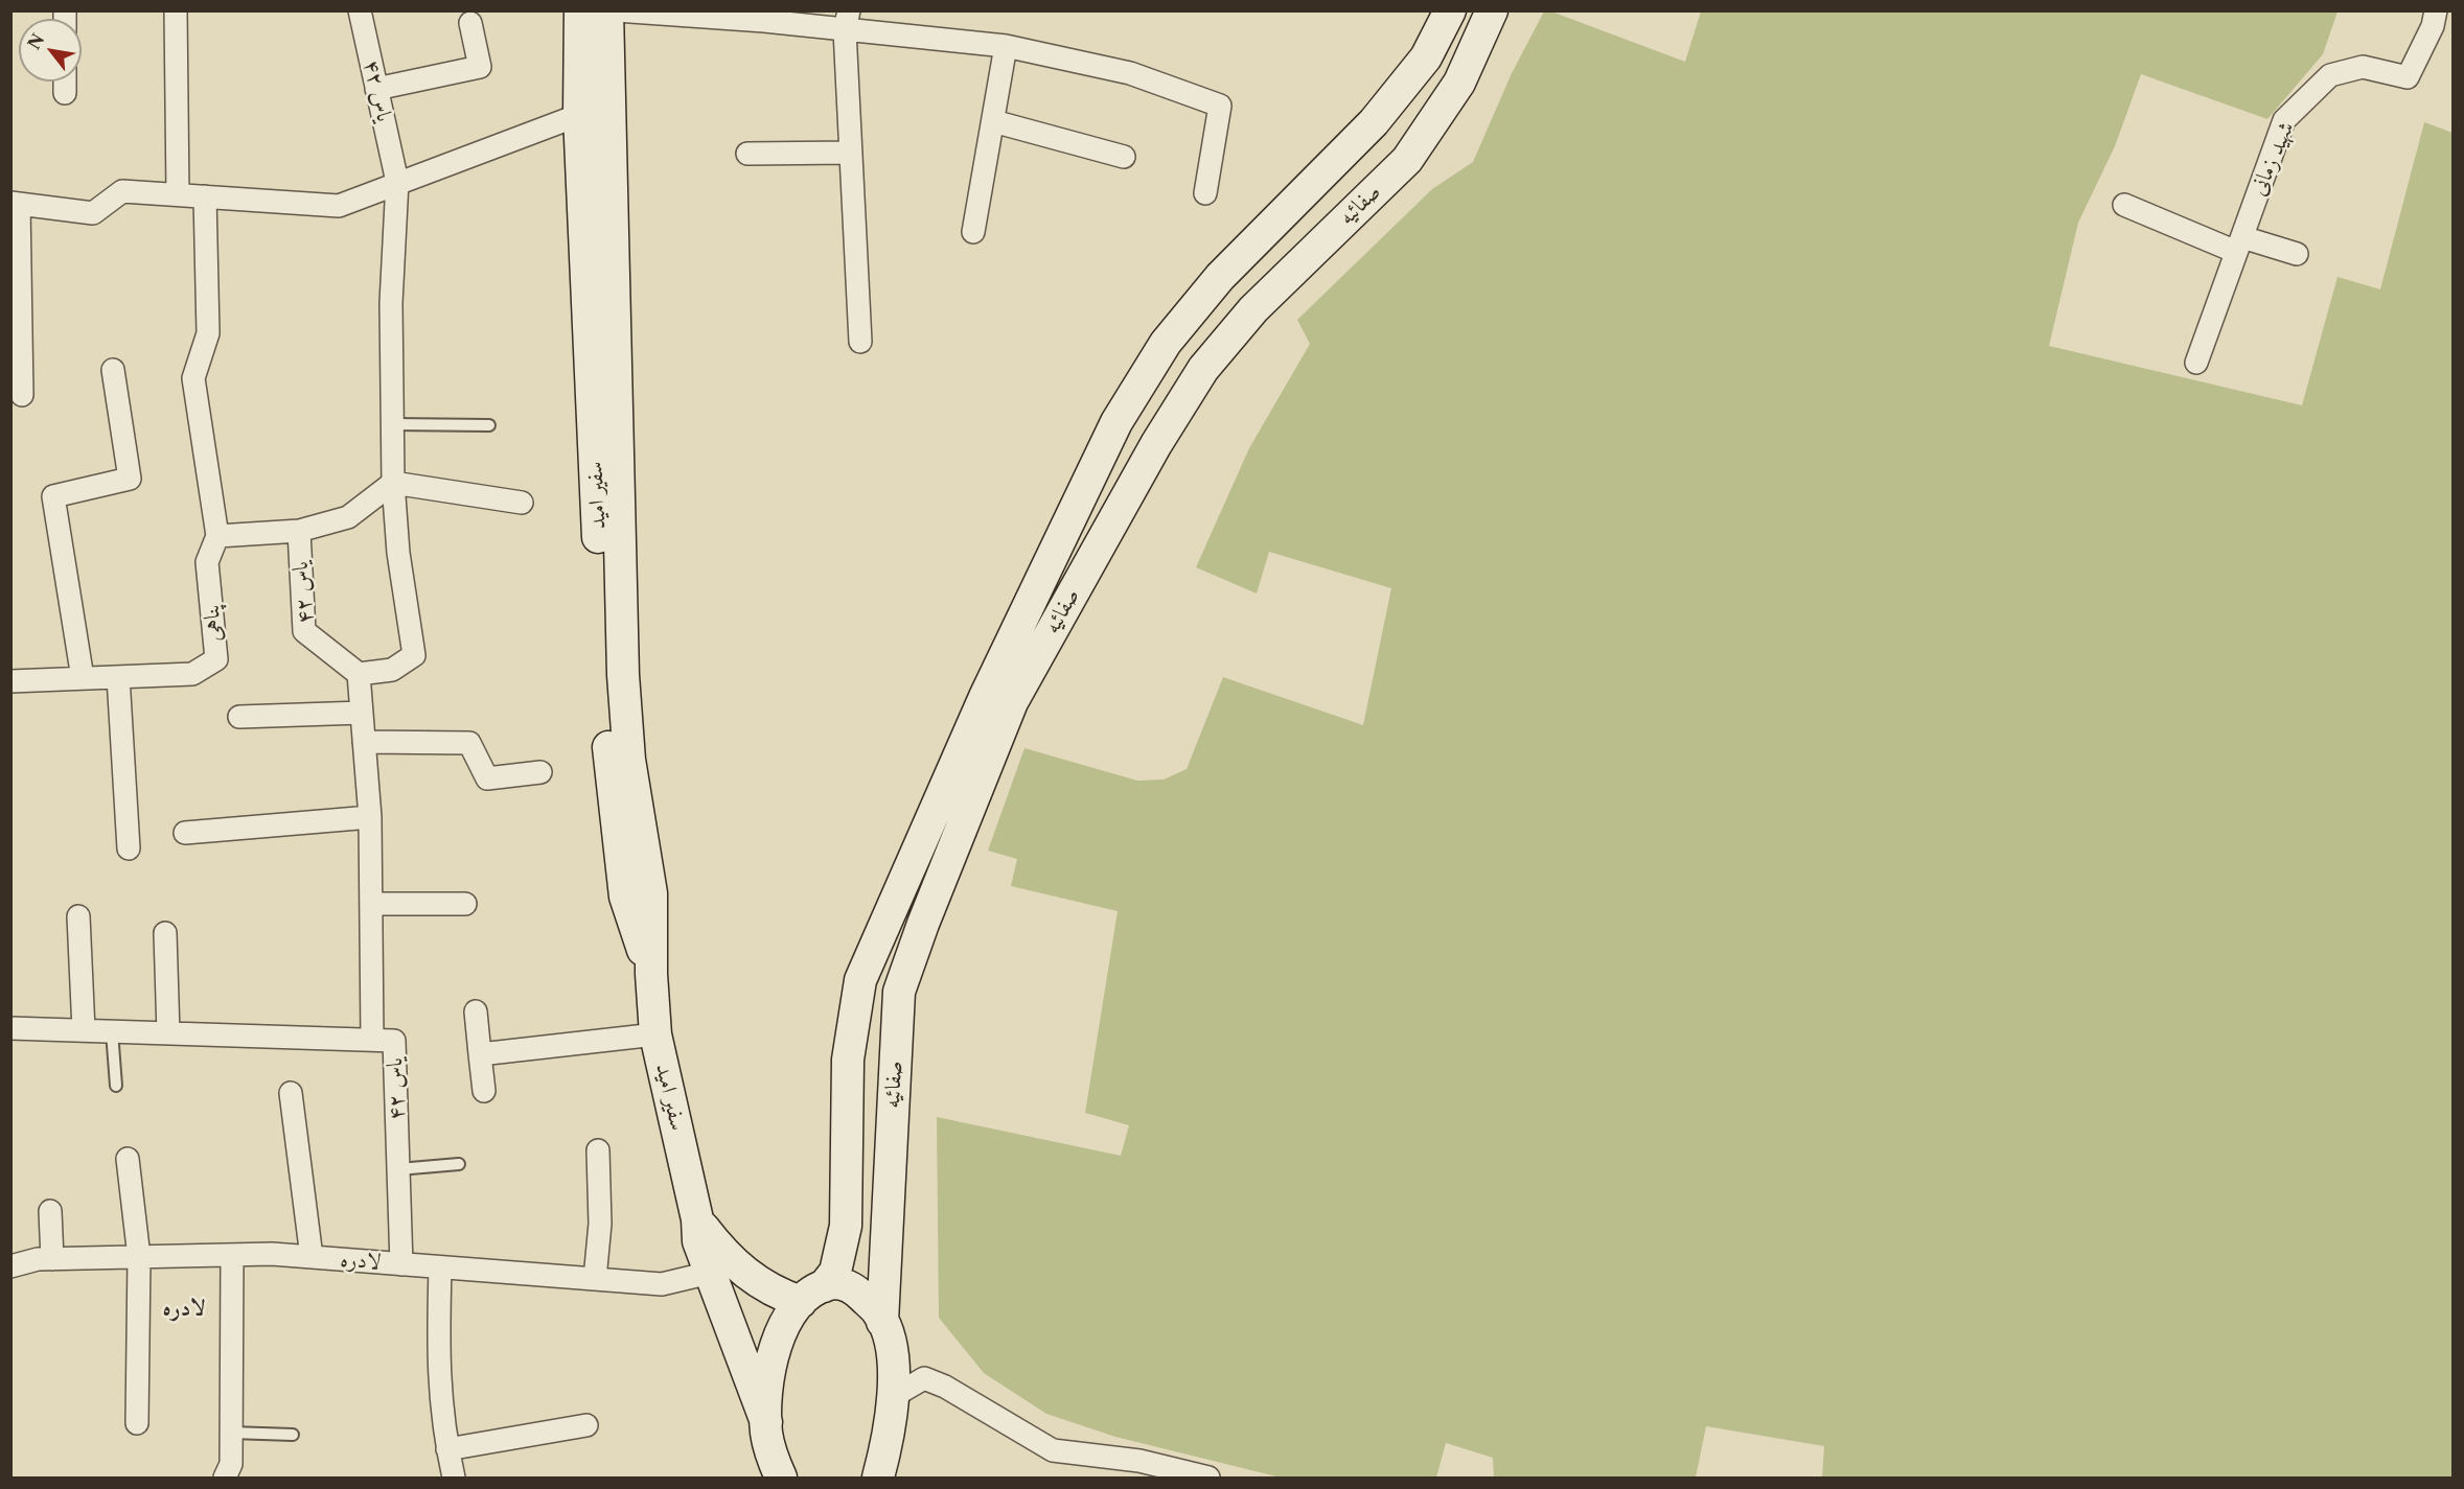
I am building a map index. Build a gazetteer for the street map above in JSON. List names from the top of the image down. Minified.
{"streets":{"main road":["صفائیه","سفیر امید"],"street":["یاس ۴۲","شهید زمانی","پناهی","لادره"]},"crossings":[["یاس ۴۲","لادره"],["صفائیه","سفیر امید"],["سفیر امید","لادره"]],"districts":["لادره"],"north":"top left"}
